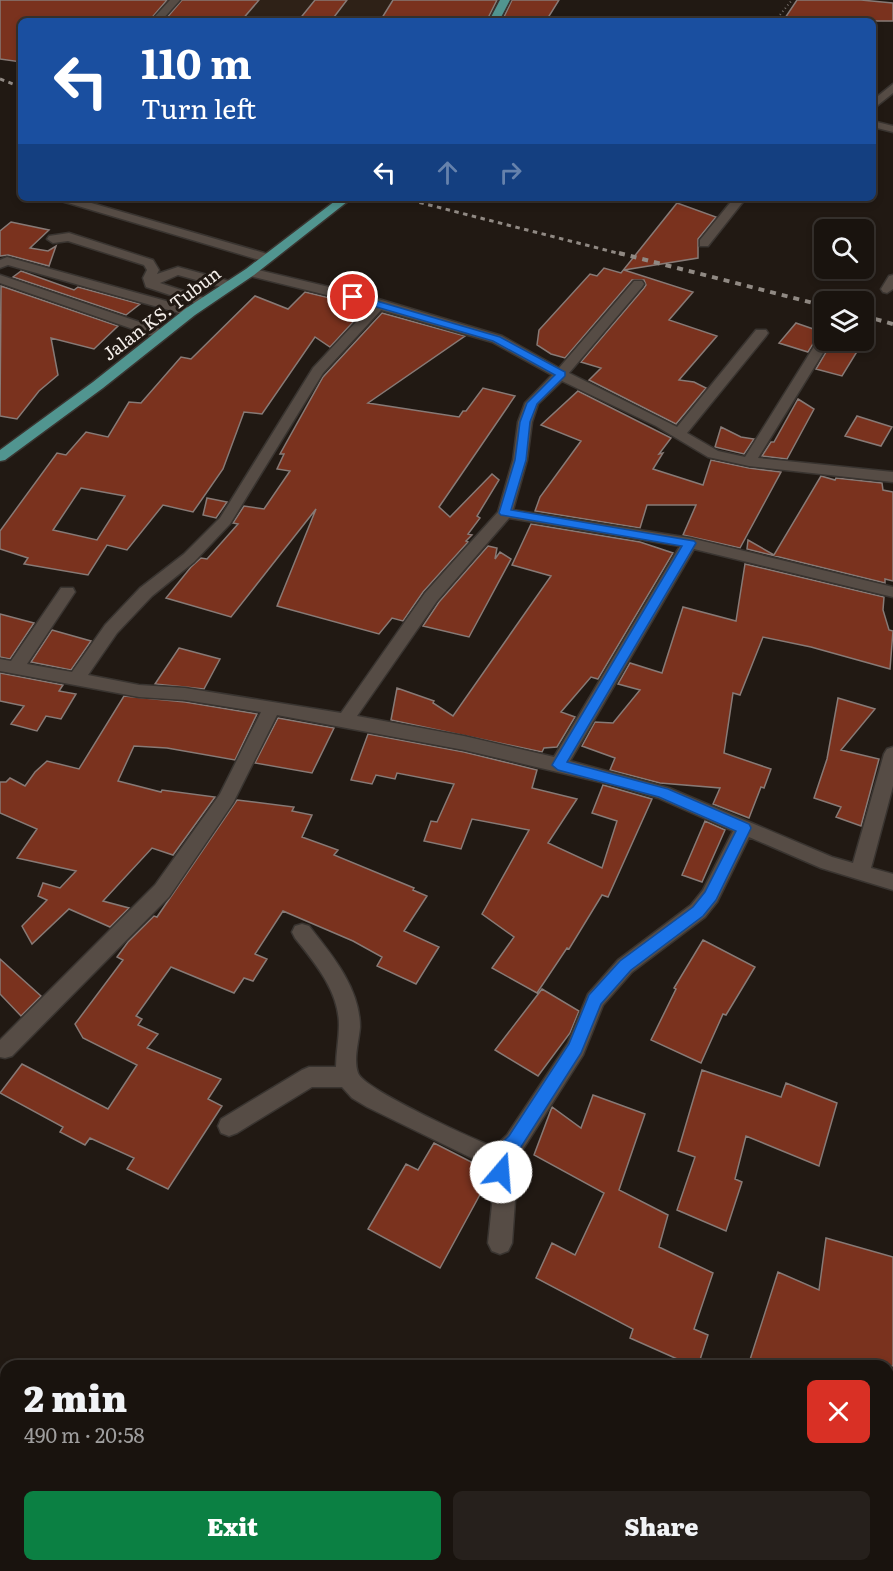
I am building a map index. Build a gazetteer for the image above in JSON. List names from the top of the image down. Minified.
{"streets":{"main road":["Jalan KS. Tubun"]},"page":{"turn":["110 m","Turn left"],"heading":["2 min","490 m · 20:58"],"buttons":["Exit","Share"]}}
